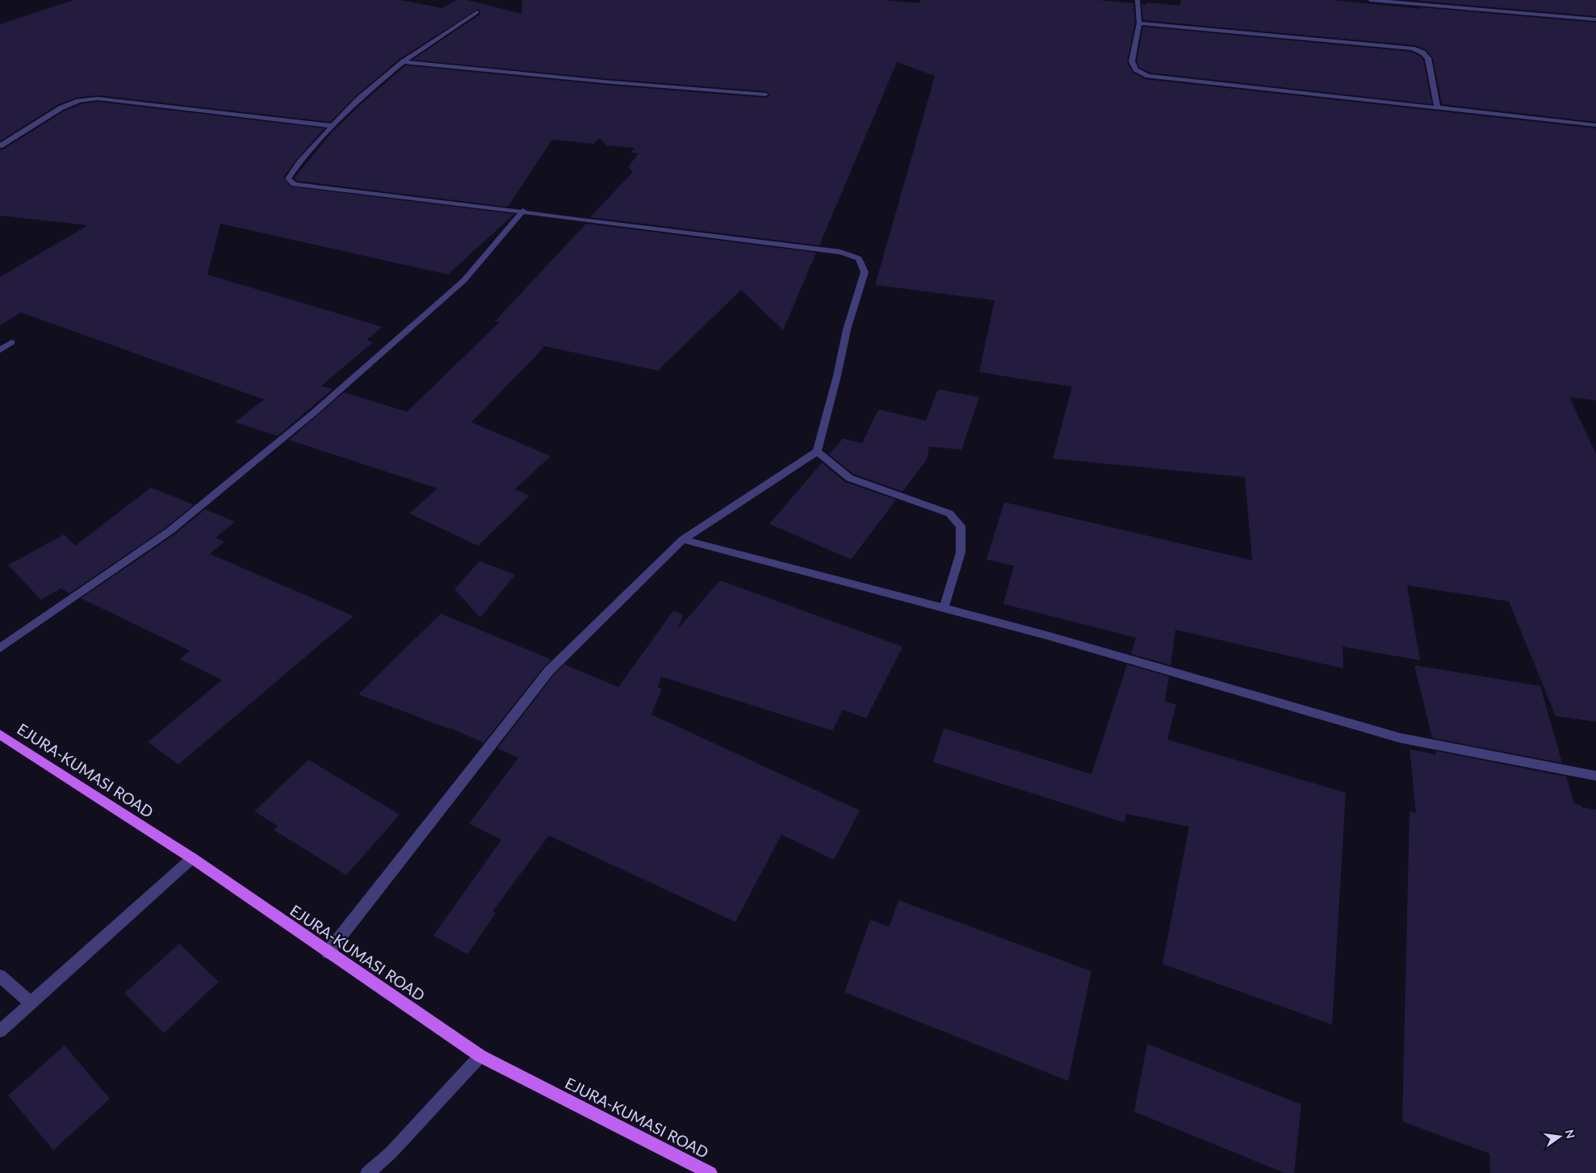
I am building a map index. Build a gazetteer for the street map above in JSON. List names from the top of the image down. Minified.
{"streets":{"main road":["EJURA-KUMASI ROAD"]},"north":"right"}
